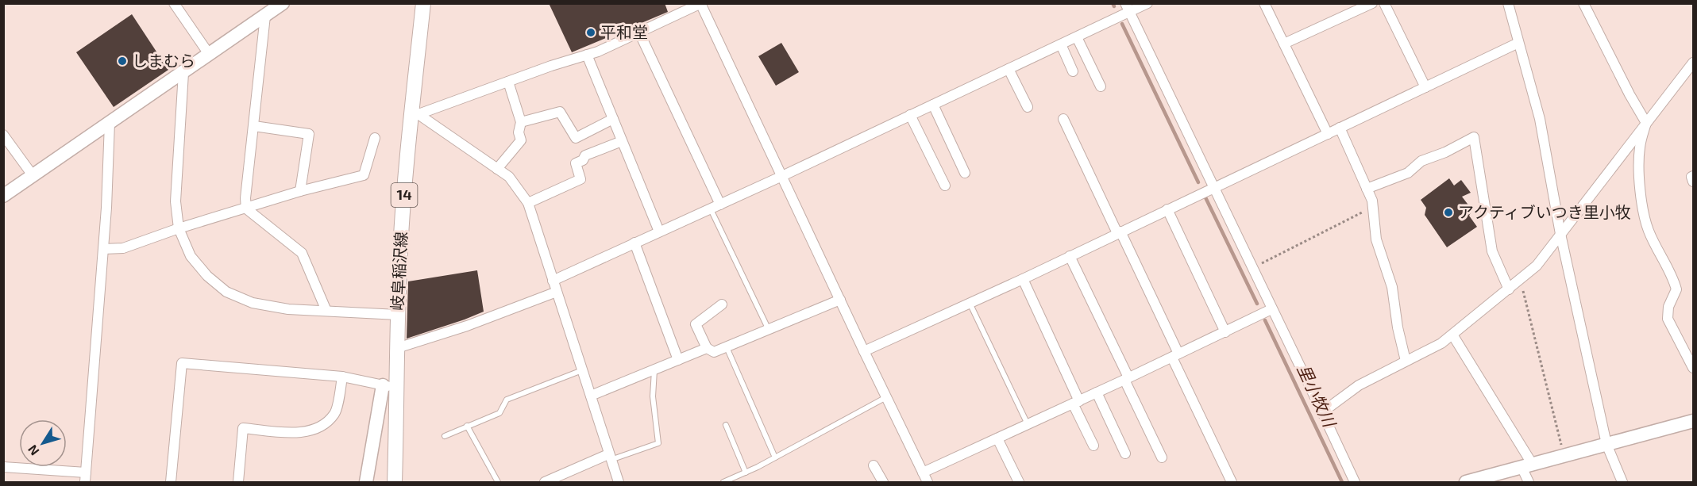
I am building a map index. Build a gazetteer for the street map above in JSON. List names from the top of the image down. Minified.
{"streets":{"main road":["14","岐阜稲沢線"]},"water":["里小牧川"],"places":["平和堂","しまむら","アクティブいつき里小牧"],"north":"bottom left"}
